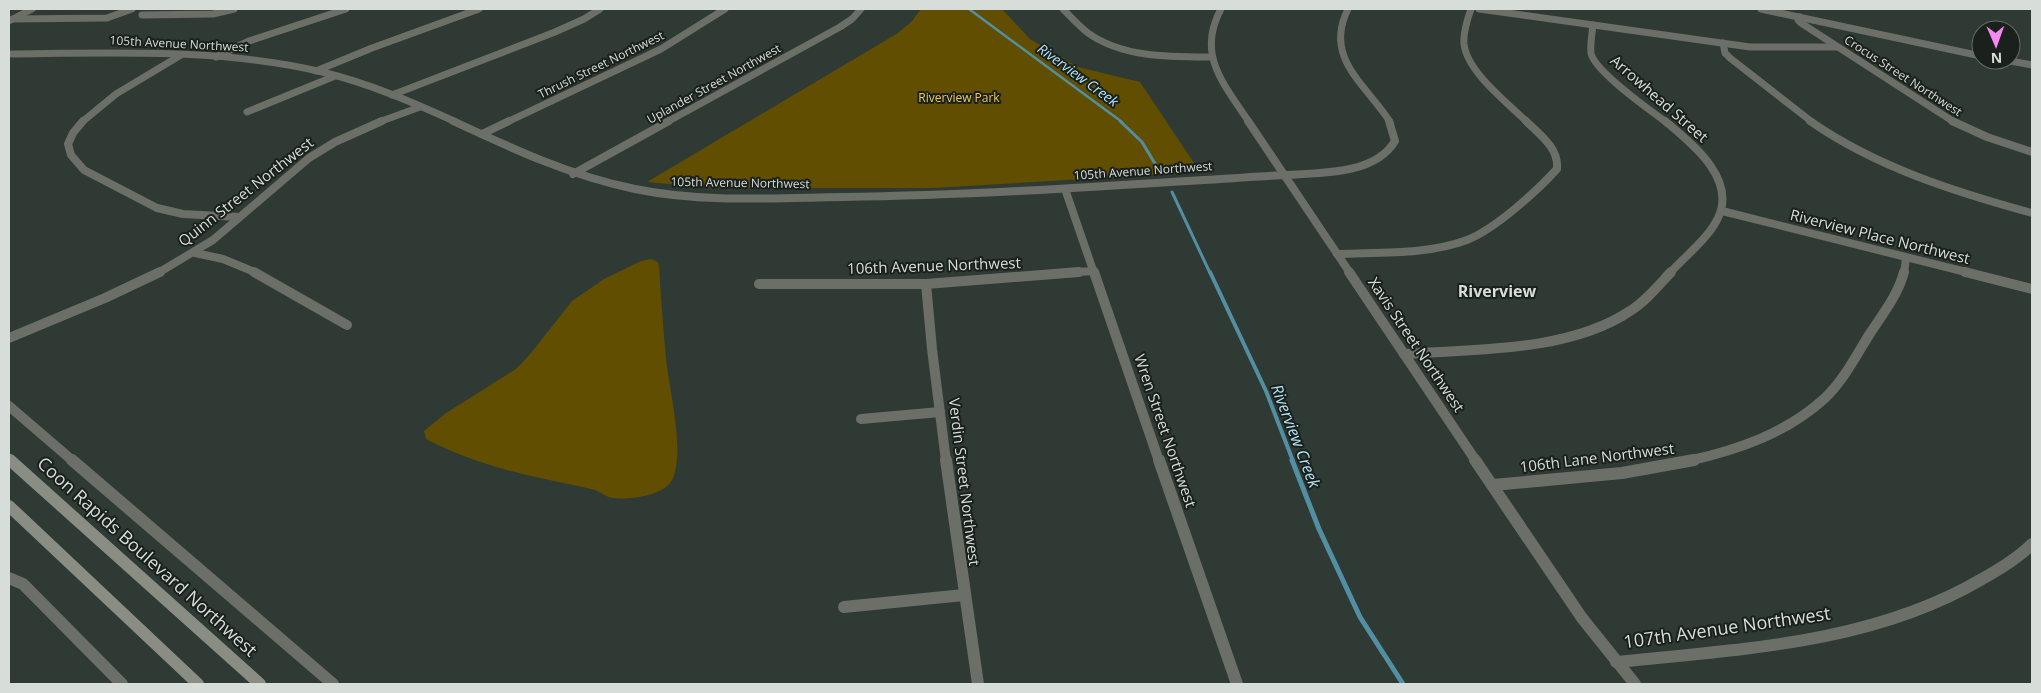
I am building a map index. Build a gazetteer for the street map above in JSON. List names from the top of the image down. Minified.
{"streets":{"main road":["Coon Rapids Boulevard Northwest"],"street":["105th Avenue Northwest","Thrush Street Northwest","Crocus Street Northwest","Uplander Street Northwest","Arrowhead Street","Quinn Street Northwest","Riverview Place Northwest","106th Avenue Northwest","Xavis Street Northwest","Wren Street Northwest","106th Lane Northwest","Verdin Street Northwest","107th Avenue Northwest"]},"crossings":[["105th Avenue Northwest","Thrush Street Northwest"],["105th Avenue Northwest","Uplander Street Northwest"],["105th Avenue Northwest","Quinn Street Northwest"],["105th Avenue Northwest","Xavis Street Northwest"],["105th Avenue Northwest","Wren Street Northwest"],["Arrowhead Street","Riverview Place Northwest"],["Riverview Place Northwest","106th Lane Northwest"],["106th Avenue Northwest","Wren Street Northwest"],["106th Avenue Northwest","Verdin Street Northwest"],["Xavis Street Northwest","106th Lane Northwest"],["Xavis Street Northwest","107th Avenue Northwest"]],"districts":["Riverview"],"water":["Riverview Creek"],"parks":["Riverview Park"],"north":"bottom"}
